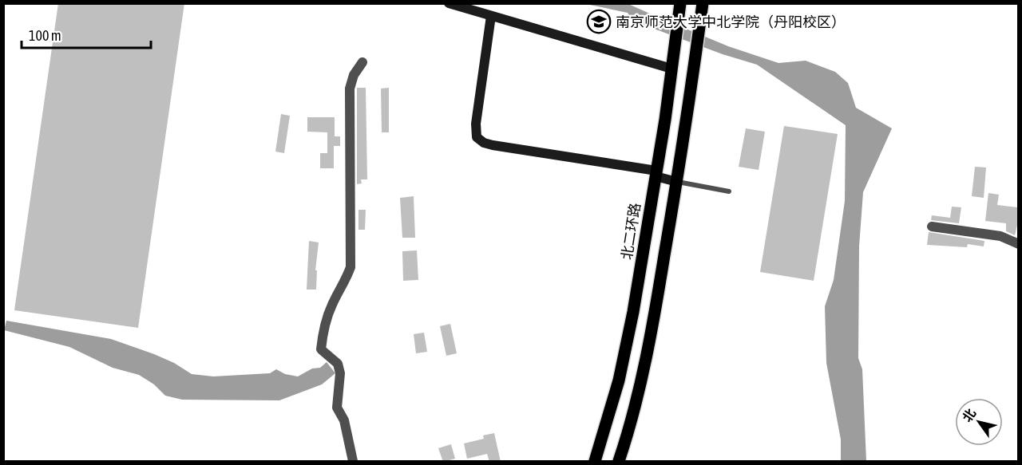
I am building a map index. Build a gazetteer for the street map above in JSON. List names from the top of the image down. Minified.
{"streets":{"main road":["北二环路"]},"places":{"school or university":["南京师范大学中北学院（丹阳校区）"]},"scale_bar":"100 m","north":"top left"}
